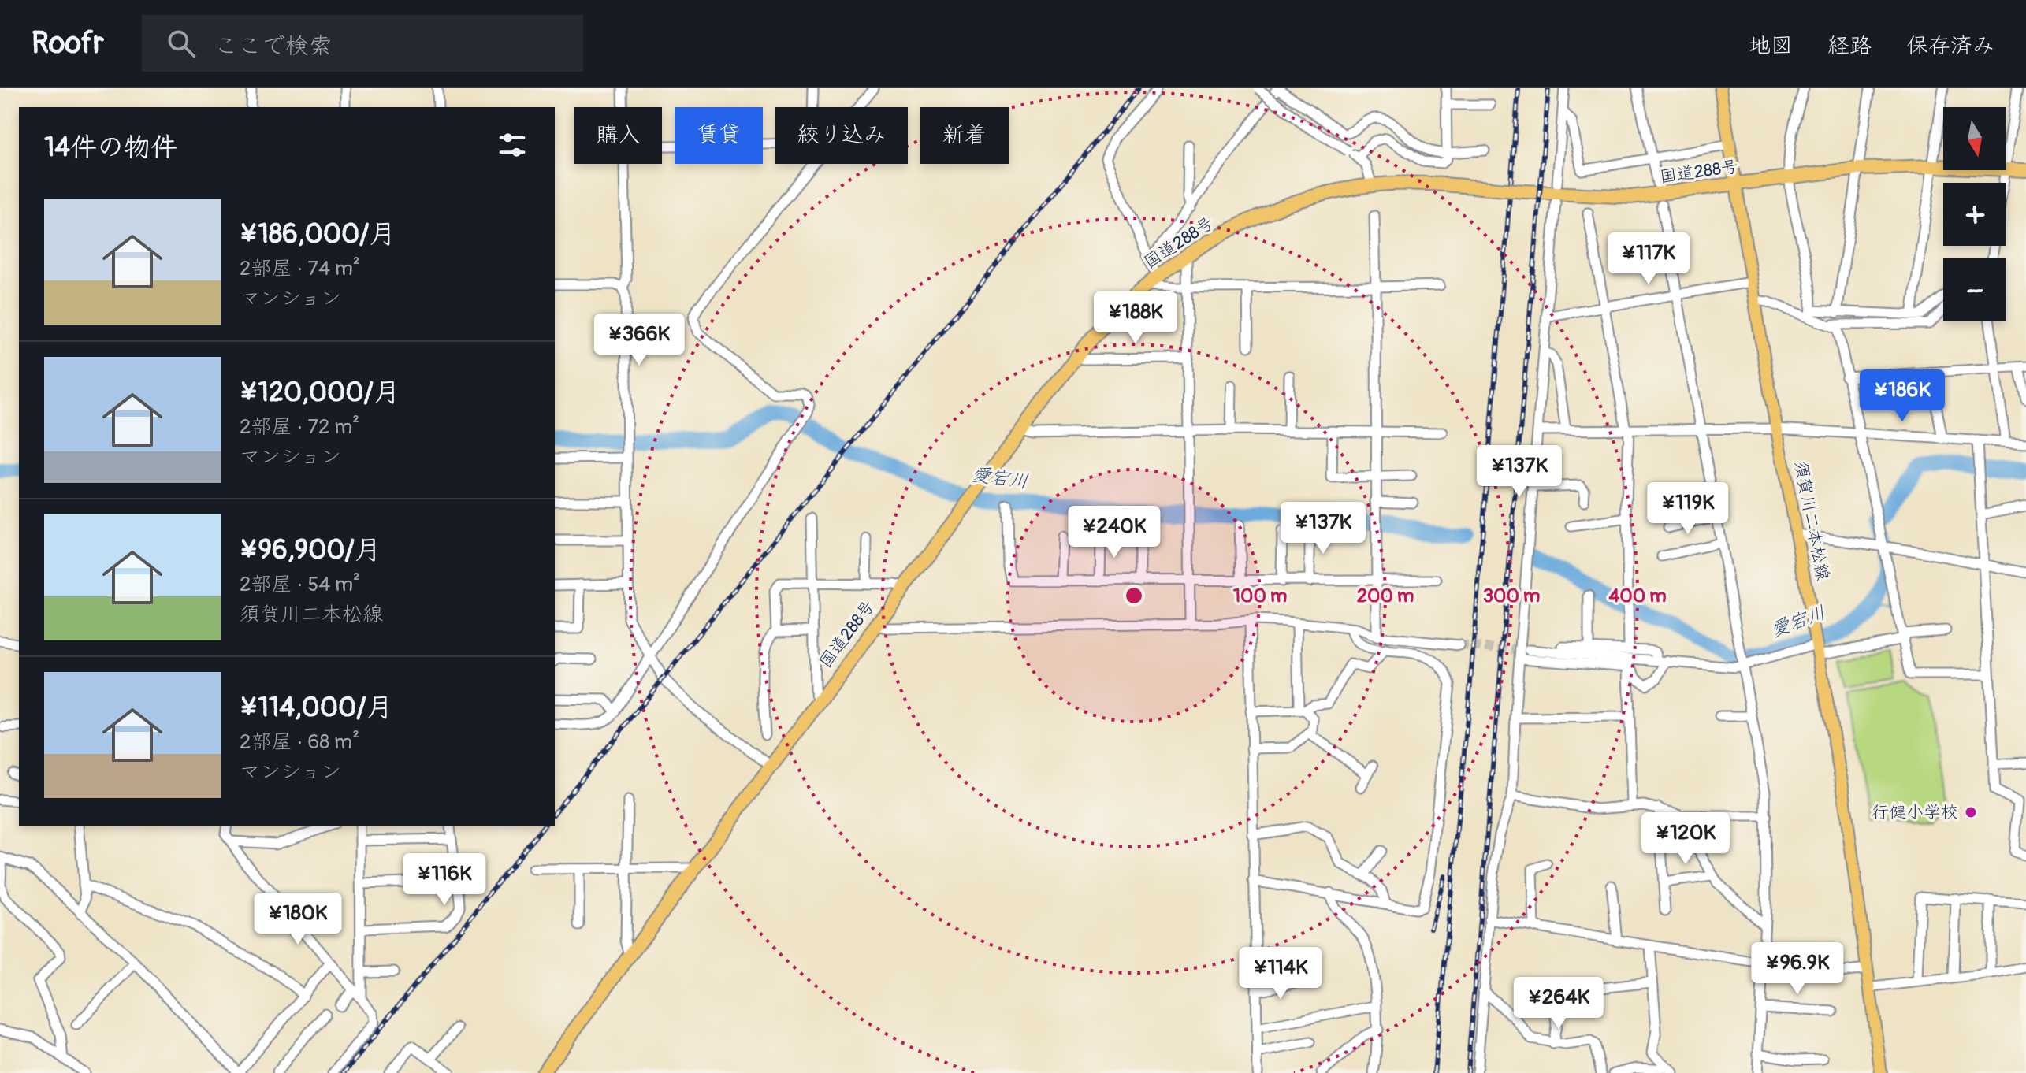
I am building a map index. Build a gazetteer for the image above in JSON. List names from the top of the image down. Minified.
{"streets":{"highway":["国道288号"],"main road":["須賀川二本松線"]},"crossings":[["国道288号","須賀川二本松線"]],"water":["愛宕川"],"places":["行健小学校"],"north":"bottom","page":{"header":"Roofr","search":"ここで検索","nav":["地図","経路","保存済み"],"map_buttons":["+","−"],"chip":["購入","賃貸","絞り込み","新着"],"heading":"14件の物件","list":[{"name":"¥186,000/月","note":"2部屋 · 74 m² · マンション"},{"name":"¥120,000/月","note":"2部屋 · 72 m² · マンション"},{"name":"¥96,900/月","note":"2部屋 · 54 m² · 須賀川二本松線"},{"name":"¥114,000/月","note":"2部屋 · 68 m² · マンション"}],"price":["¥117K","¥188K","¥366K","¥186K","¥137K","¥119K","¥137K","¥240K","¥120K","¥116K","¥180K","¥96.9K","¥114K","¥264K"]},"rings":["100 m","200 m","300 m","400 m"]}
